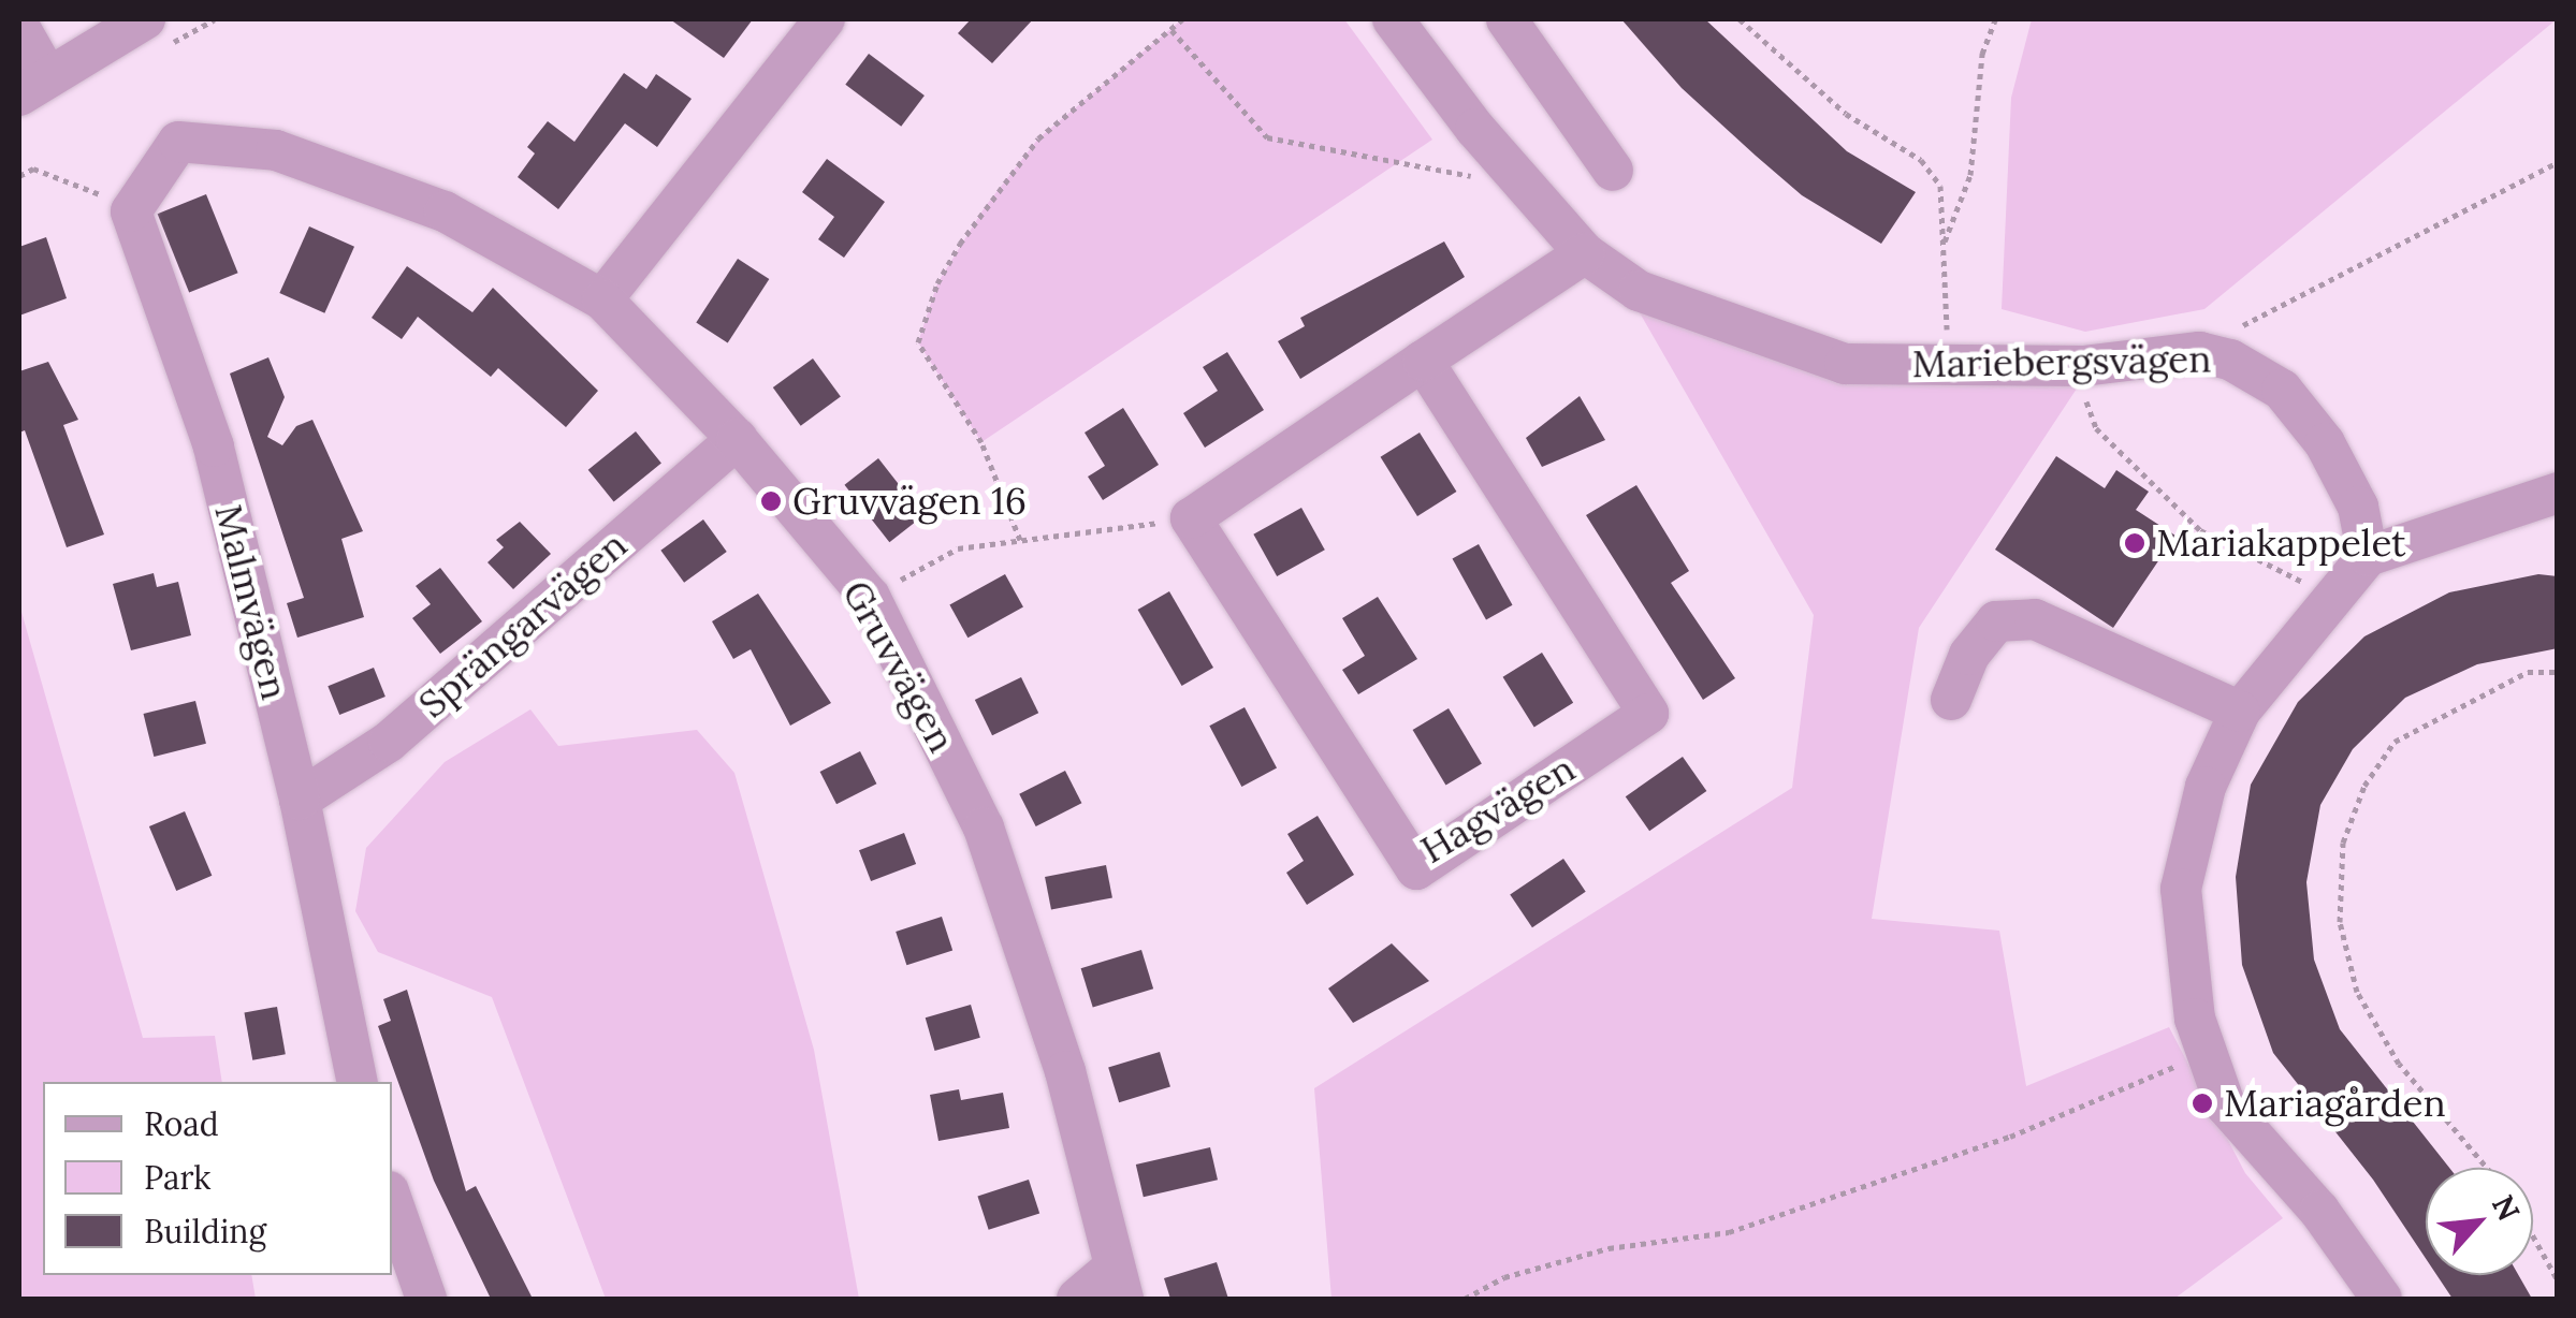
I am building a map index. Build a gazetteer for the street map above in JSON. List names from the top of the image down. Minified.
{"streets":{"street":["Mariebergsvägen","Malmvägen","Sprängarvägen","Gruvvägen","Hagvägen"]},"crossings":[["Malmvägen","Sprängarvägen"],["Malmvägen","Gruvvägen"],["Sprängarvägen","Gruvvägen"]],"places":["Gruvvägen 16","Mariakappelet","Mariagården"],"legend":["Road","Park","Building"],"north":"top right"}
